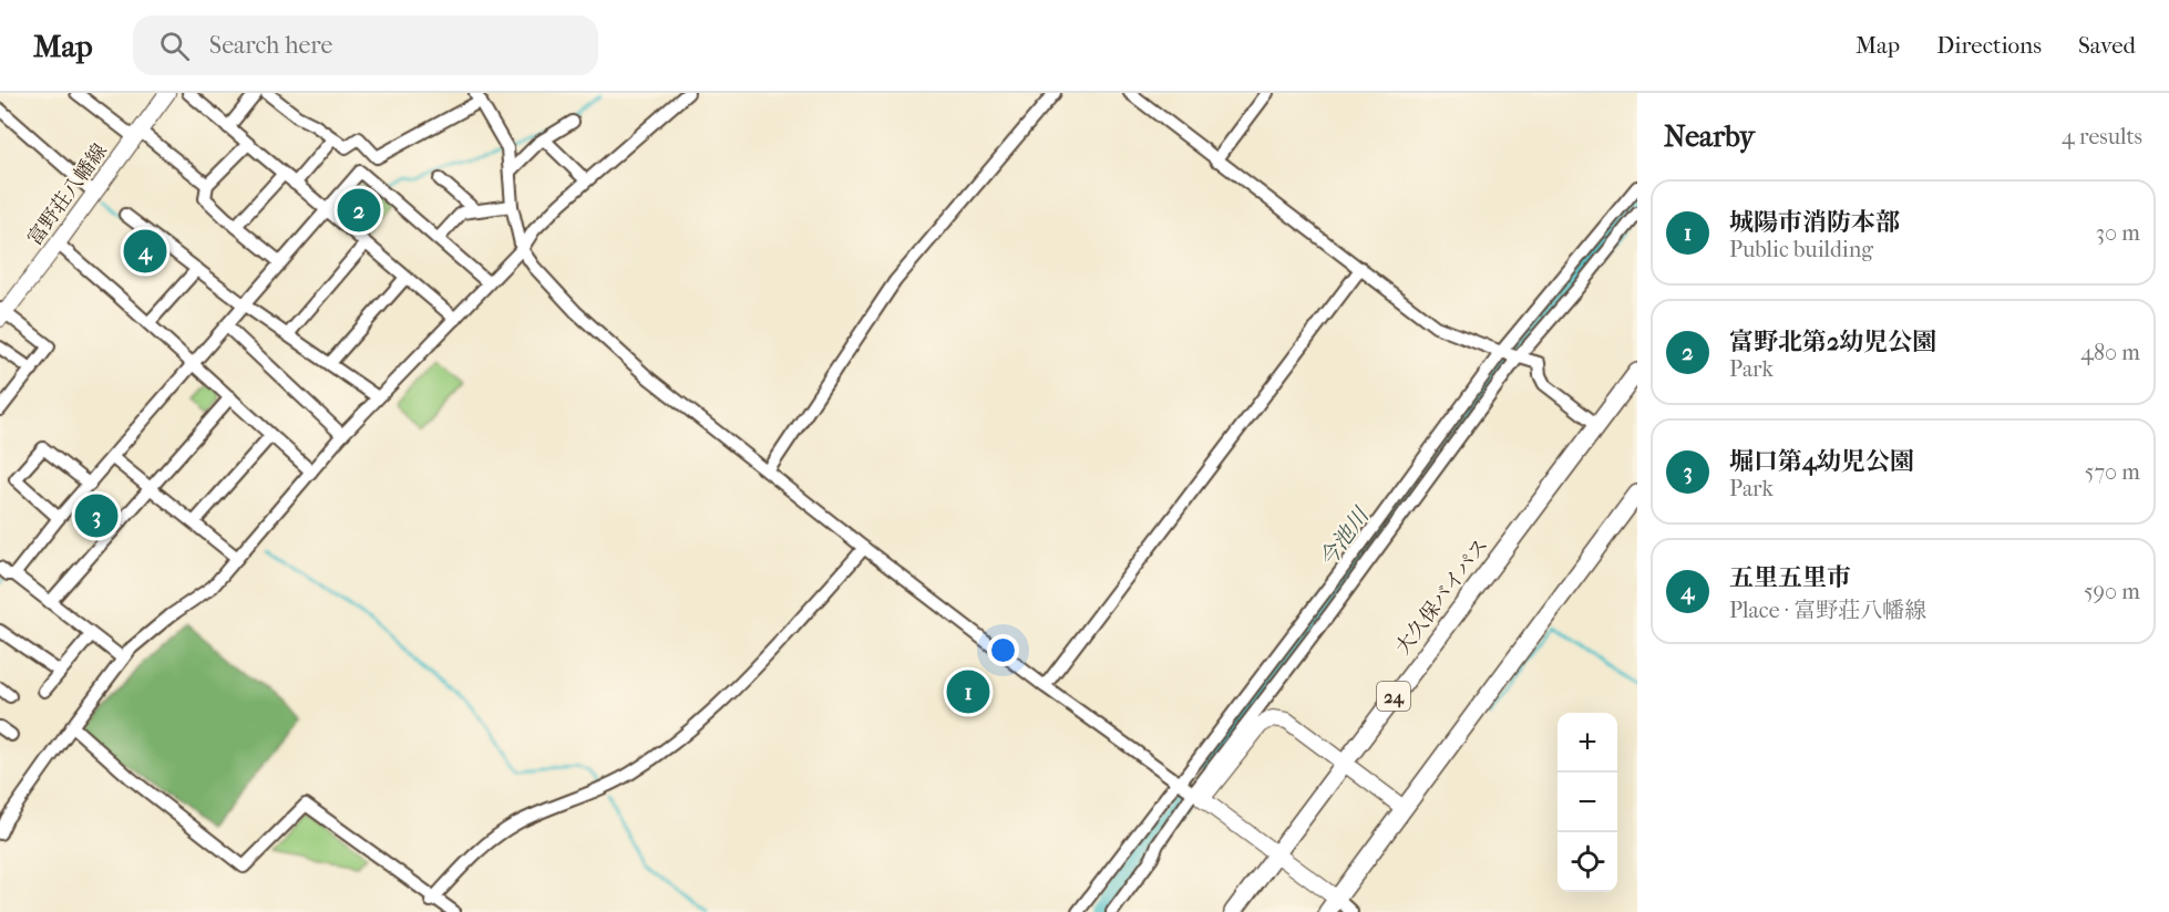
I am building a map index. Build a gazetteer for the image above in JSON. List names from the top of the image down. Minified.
{"streets":{"highway":["大久保バイパス","24"],"main road":["富野荘八幡線"]},"water":["今池川"],"page":{"header":"Map","search":"Search here","nav":["Map","Directions","Saved"],"heading":["Nearby","4 results"],"list":[{"mark":"1","name":"城陽市消防本部","note":"Public building","value":"30 m"},{"mark":"2","name":"富野北第2幼児公園","note":"Park","value":"480 m"},{"mark":"3","name":"堀口第4幼児公園","note":"Park","value":"570 m"},{"mark":"4","name":"五里五里市","note":"Place · 富野荘八幡線","value":"590 m"}],"pins":["2","4","3","1"],"map_buttons":["+","−"]}}
